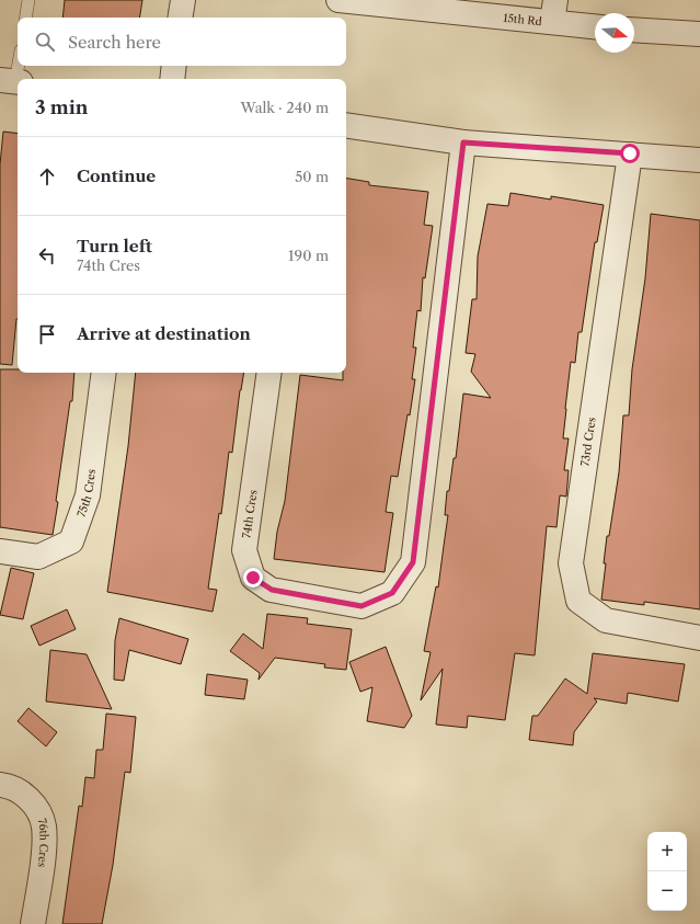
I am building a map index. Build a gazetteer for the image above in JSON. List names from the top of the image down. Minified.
{"streets":{"street":["15th Rd","73rd Cres","75th Cres","74th Cres","76th Cres"]},"north":"right","page":{"search":"Search here","heading":["3 min","Walk · 240 m"],"list":[["Continue","50 m"],["Turn left","74th Cres","190 m"],"Arrive at destination"],"map_buttons":["+","−"]}}
